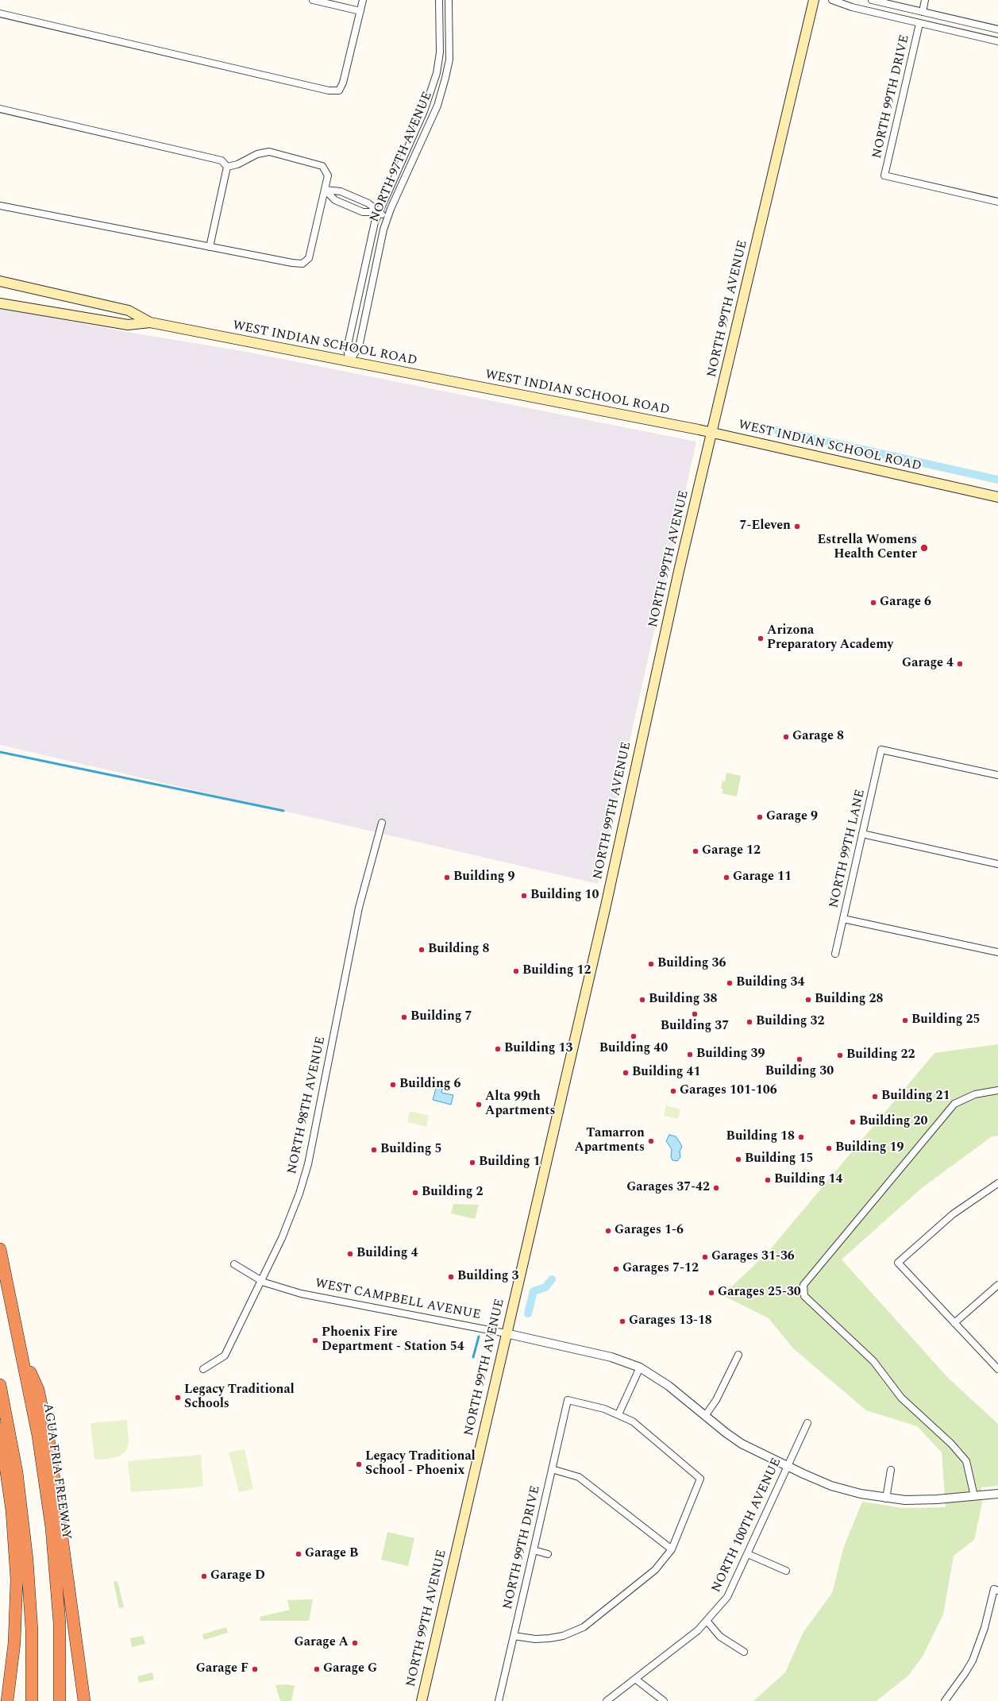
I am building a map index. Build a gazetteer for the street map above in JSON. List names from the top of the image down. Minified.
{"streets":{"highway":["AGUA FRIA FREEWAY"],"main road":["NORTH 99TH AVENUE","WEST INDIAN SCHOOL ROAD"],"street":["NORTH 99TH DRIVE","NORTH 97TH AVENUE","NORTH 99TH LANE","NORTH 98TH AVENUE","WEST CAMPBELL AVENUE","NORTH 100TH AVENUE"]},"crossings":[["NORTH 97TH AVENUE","WEST INDIAN SCHOOL ROAD"],["NORTH 99TH AVENUE","WEST INDIAN SCHOOL ROAD"],["NORTH 99TH AVENUE","WEST CAMPBELL AVENUE"],["NORTH 98TH AVENUE","WEST CAMPBELL AVENUE"],["WEST CAMPBELL AVENUE","NORTH 100TH AVENUE"]],"places":["7-Eleven","Estrella Womens Health Center","Garage 6","Arizona Preparatory Academy","Garage 4","Garage 8","Garage 9","Garage 12","Building 9","Garage 11","Building 10","Building 8","Building 36","Building 12","Building 34","Building 38","Building 28","Building 37","Building 7","Building 25","Building 32","Building 40","Building 13","Building 39","Building 22","Building 30","Building 41","Building 6","Garages 101-106","Building 21","Alta 99th Apartments","Building 20","Building 18","Tamarron Apartments","Building 19","Building 5","Building 15","Building 1","Building 14","Garages 37-42","Building 2","Garages 1-6","Building 4","Garages 31-36","Garages 7-12","Building 3","Garages 25-30","Garages 13-18","Phoenix Fire Department - Station 54","Legacy Traditional Schools","Legacy Traditional School - Phoenix","Garage B","Garage D","Garage A","Garage F","Garage G"]}
